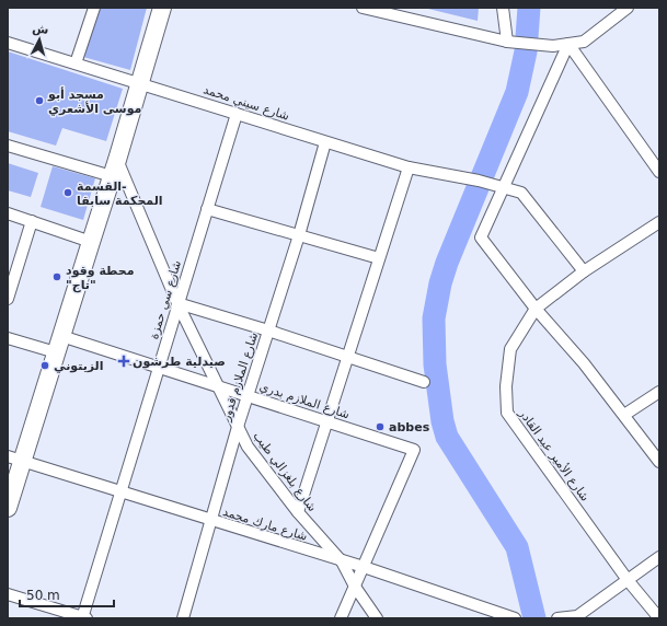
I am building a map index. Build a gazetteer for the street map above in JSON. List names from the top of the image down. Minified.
{"streets":{"street":["شارع سيني محمد","شارع سي حمزة","شارع الملازم قدور","شارع الملازم بدري","شارع الأمير عبد القادر","شارع بلغزالي طيب","شارع مارك محمد"]},"crossings":[["شارع سيني محمد","شارع سي حمزة"],["شارع سيني محمد","شارع الملازم قدور"],["شارع سيني محمد","شارع الأمير عبد القادر"],["شارع سي حمزة","شارع الملازم بدري"],["شارع سي حمزة","شارع بلغزالي طيب"],["شارع سي حمزة","شارع مارك محمد"],["شارع الملازم قدور","شارع الملازم بدري"],["شارع الملازم قدور","شارع بلغزالي طيب"],["شارع الملازم قدور","شارع مارك محمد"],["شارع الملازم بدري","شارع بلغزالي طيب"],["شارع الملازم بدري","شارع مارك محمد"],["شارع بلغزالي طيب","شارع مارك محمد"]],"places":{"other":["مسجد أبو موسى الأشعري","القسمة- المحكمة سابقا","محطة وقود \"تاج\"","الزيتوني","abbes"],"health":["صيدلية طرشون"]},"scale_bar":"50 m","north":"top"}
